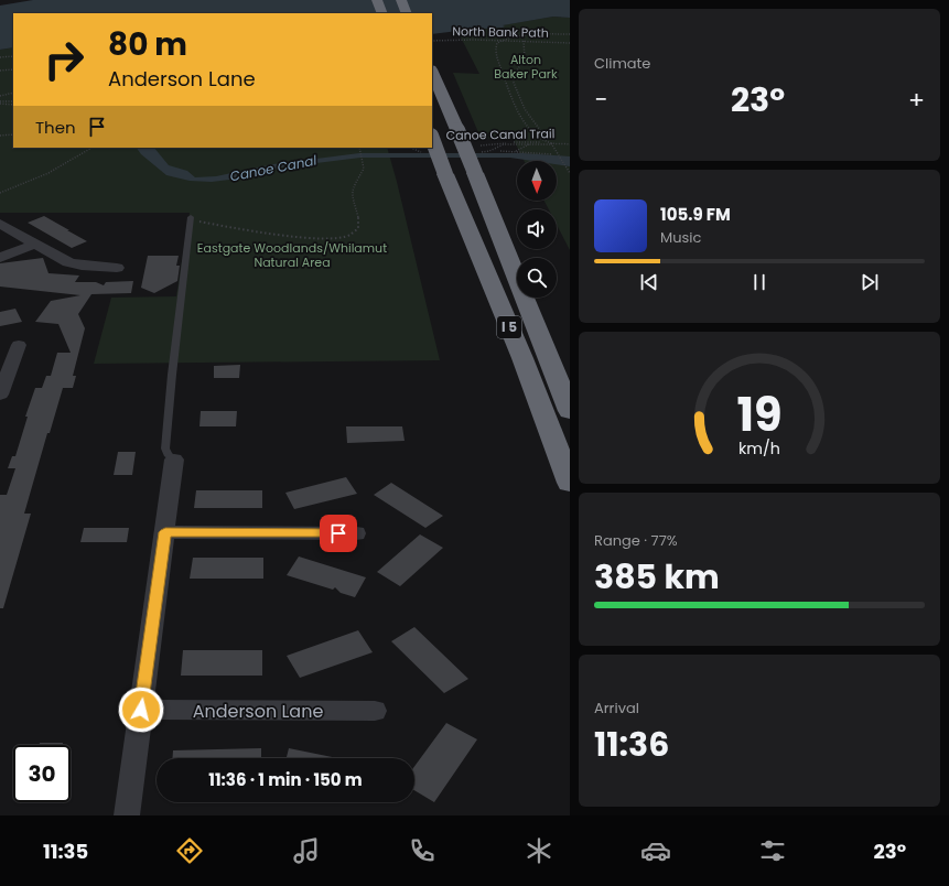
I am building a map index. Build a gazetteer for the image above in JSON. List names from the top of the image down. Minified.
{"streets":{"highway":["I 5"],"street":["Anderson Lane"],"path":["North Bank Path","Canoe Canal Trail"]},"water":["Canoe Canal"],"parks":["Alton Baker Park","Eastgate Woodlands/Whilamut Natural Area"],"north":"bottom","page":{"tile":["Climate",["Range · 77%","385 km"],["Arrival","11:36"]],"turn":["80 m","Anderson Lane"],"heat":["−","23°","+"],"then":"Then","song":["105.9 FM","Music"],"limit":"30","trip":"11:36 · 1 min · 150 m","tabs":["11:35","23°"],"gauge":["19","km/h"]}}
